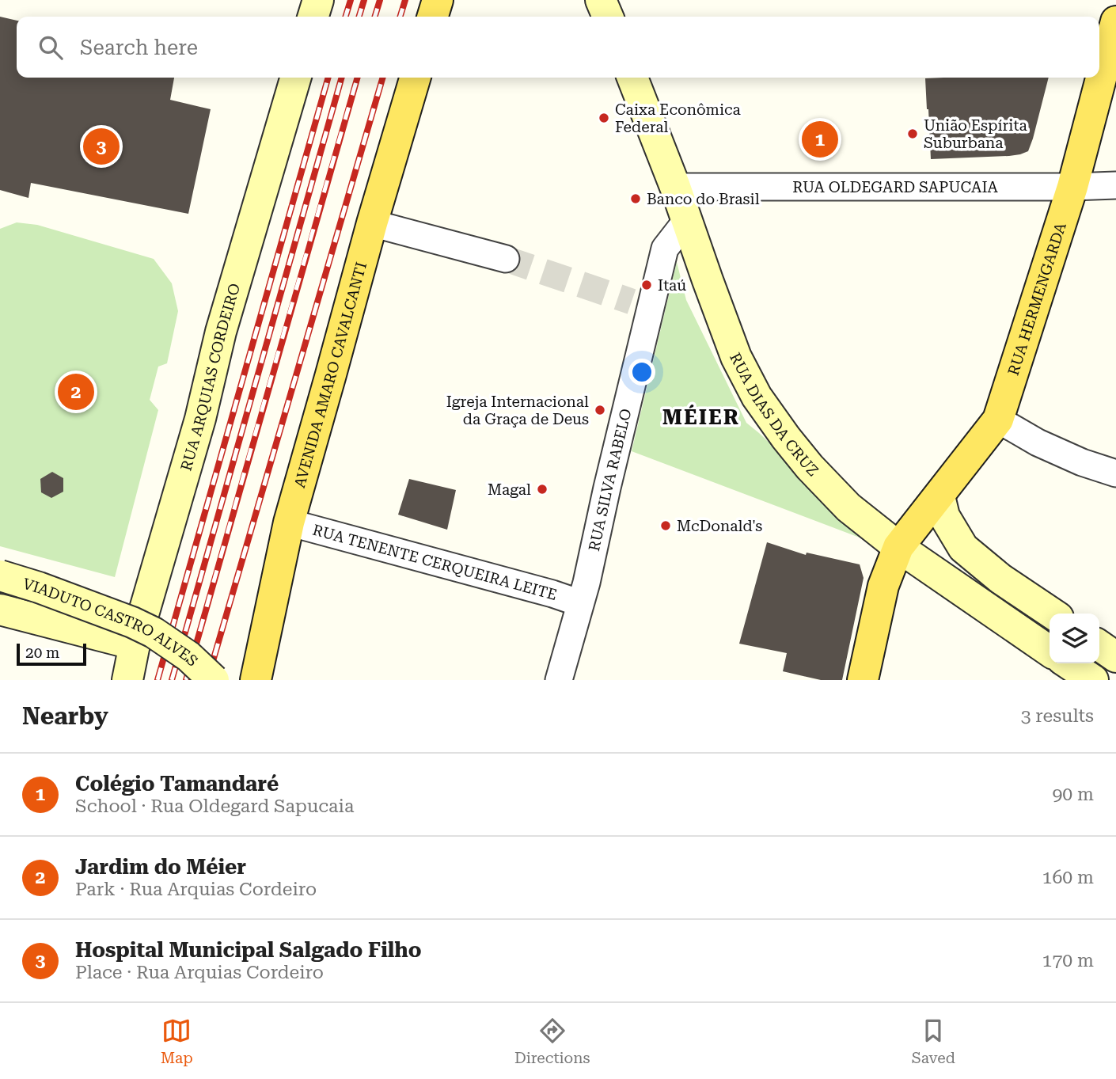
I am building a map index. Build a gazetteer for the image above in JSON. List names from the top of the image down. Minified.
{"streets":{"main road":["RUA HERMENGARDA","AVENIDA AMARO CAVALCANTI"],"street":["RUA OLDEGARD SAPUCAIA","RUA ARQUIAS CORDEIRO","RUA DIAS DA CRUZ","RUA SILVA RABELO","RUA TENENTE CERQUEIRA LEITE","VIADUTO CASTRO ALVES"]},"crossings":[["RUA OLDEGARD SAPUCAIA","RUA HERMENGARDA"],["RUA OLDEGARD SAPUCAIA","RUA DIAS DA CRUZ"],["RUA HERMENGARDA","RUA DIAS DA CRUZ"],["AVENIDA AMARO CAVALCANTI","RUA TENENTE CERQUEIRA LEITE"],["RUA DIAS DA CRUZ","RUA SILVA RABELO"],["RUA SILVA RABELO","RUA TENENTE CERQUEIRA LEITE"]],"districts":["MÉIER"],"places":["Caixa Econômica Federal","União Espírita Suburbana","Banco do Brasil","Itaú","Igreja Internacional da Graça de Deus","Magal","McDonald's"],"scale_bar":"20 m","page":{"search":"Search here","pins":["1","3","2"],"scale":"20 m","heading":["Nearby","3 results"],"list":[{"mark":"1","name":"Colégio Tamandaré","note":"School · Rua Oldegard Sapucaia","value":"90 m"},{"mark":"2","name":"Jardim do Méier","note":"Park · Rua Arquias Cordeiro","value":"160 m"},{"mark":"3","name":"Hospital Municipal Salgado Filho","note":"Place · Rua Arquias Cordeiro","value":"170 m"}],"nav":["Map","Directions","Saved"]}}
